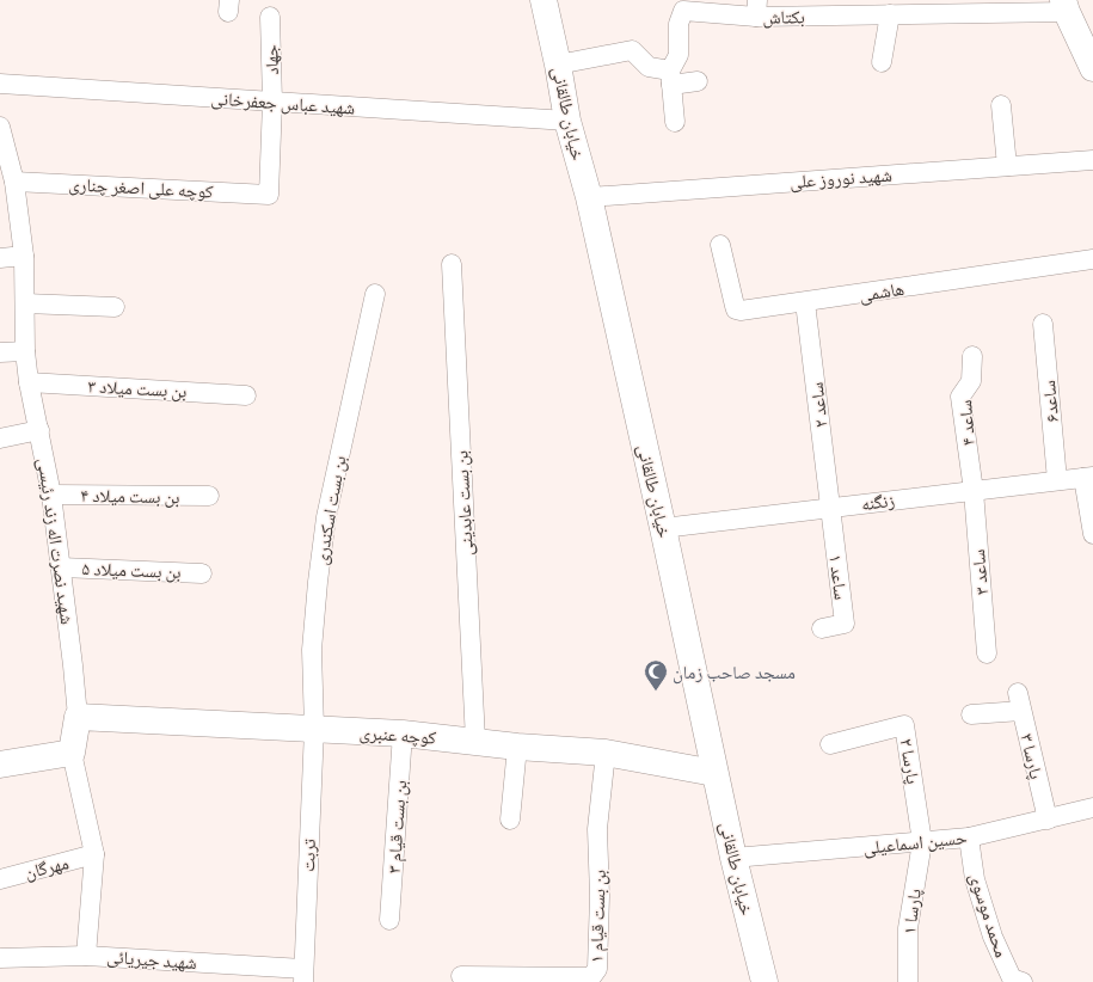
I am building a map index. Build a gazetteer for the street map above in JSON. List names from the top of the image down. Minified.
{"streets":{"main road":["خیابان طالقانی","شهید نصرت اله زند رئیسی","کوچه عنبری"],"street":["بکتاش","جهاد","شهید عباس جعفرخانی","شهید نوروز علی","کوچه علی اصغر چناری","هاشمی","بن بست میلاد ۳","ساعد۶","ساعد ۲","ساعد ۴","بن بست میلاد ۴","زنگنه","بن بست عابدینی","بن بست اسکندری","بن بست میلاد ۵","ساعد ۳","ساعد ۱","پارسا ۳","پارسا ۲","بن بست قیام ۳","حسین اسماعیلی","تربت","مهرگان","پارسا ۱","محمد موسوی","بن بست قیام ۱","شهید جیریائی"]},"crossings":[["جهاد","شهید عباس جعفرخانی"],["جهاد","کوچه علی اصغر چناری"],["شهید عباس جعفرخانی","خیابان طالقانی"],["خیابان طالقانی","شهید نوروز علی"],["خیابان طالقانی","زنگنه"],["خیابان طالقانی","کوچه عنبری"],["خیابان طالقانی","حسین اسماعیلی"],["کوچه علی اصغر چناری","شهید نصرت اله زند رئیسی"],["هاشمی","ساعد ۲"],["بن بست میلاد ۳","شهید نصرت اله زند رئیسی"],["ساعد۶","زنگنه"],["ساعد ۲","زنگنه"],["ساعد ۲","ساعد ۱"],["ساعد ۴","زنگنه"],["ساعد ۴","ساعد ۳"],["بن بست میلاد ۴","شهید نصرت اله زند رئیسی"],["زنگنه","ساعد ۳"],["زنگنه","ساعد ۱"],["بن بست عابدینی","کوچه عنبری"],["بن بست اسکندری","کوچه عنبری"],["بن بست اسکندری","تربت"],["شهید نصرت اله زند رئیسی","بن بست میلاد ۵"],["شهید نصرت اله زند رئیسی","کوچه عنبری"],["شهید نصرت اله زند رئیسی","مهرگان"],["شهید نصرت اله زند رئیسی","شهید جیریائی"],["کوچه عنبری","بن بست قیام ۳"],["کوچه عنبری","تربت"],["کوچه عنبری","بن بست قیام ۱"],["پارسا ۳","حسین اسماعیلی"],["پارسا ۲","حسین اسماعیلی"],["پارسا ۲","پارسا ۱"],["حسین اسماعیلی","پارسا ۱"],["حسین اسماعیلی","محمد موسوی"],["تربت","شهید جیریائی"]],"places":{"mosque":["مسجد صاحب زمان"]}}
